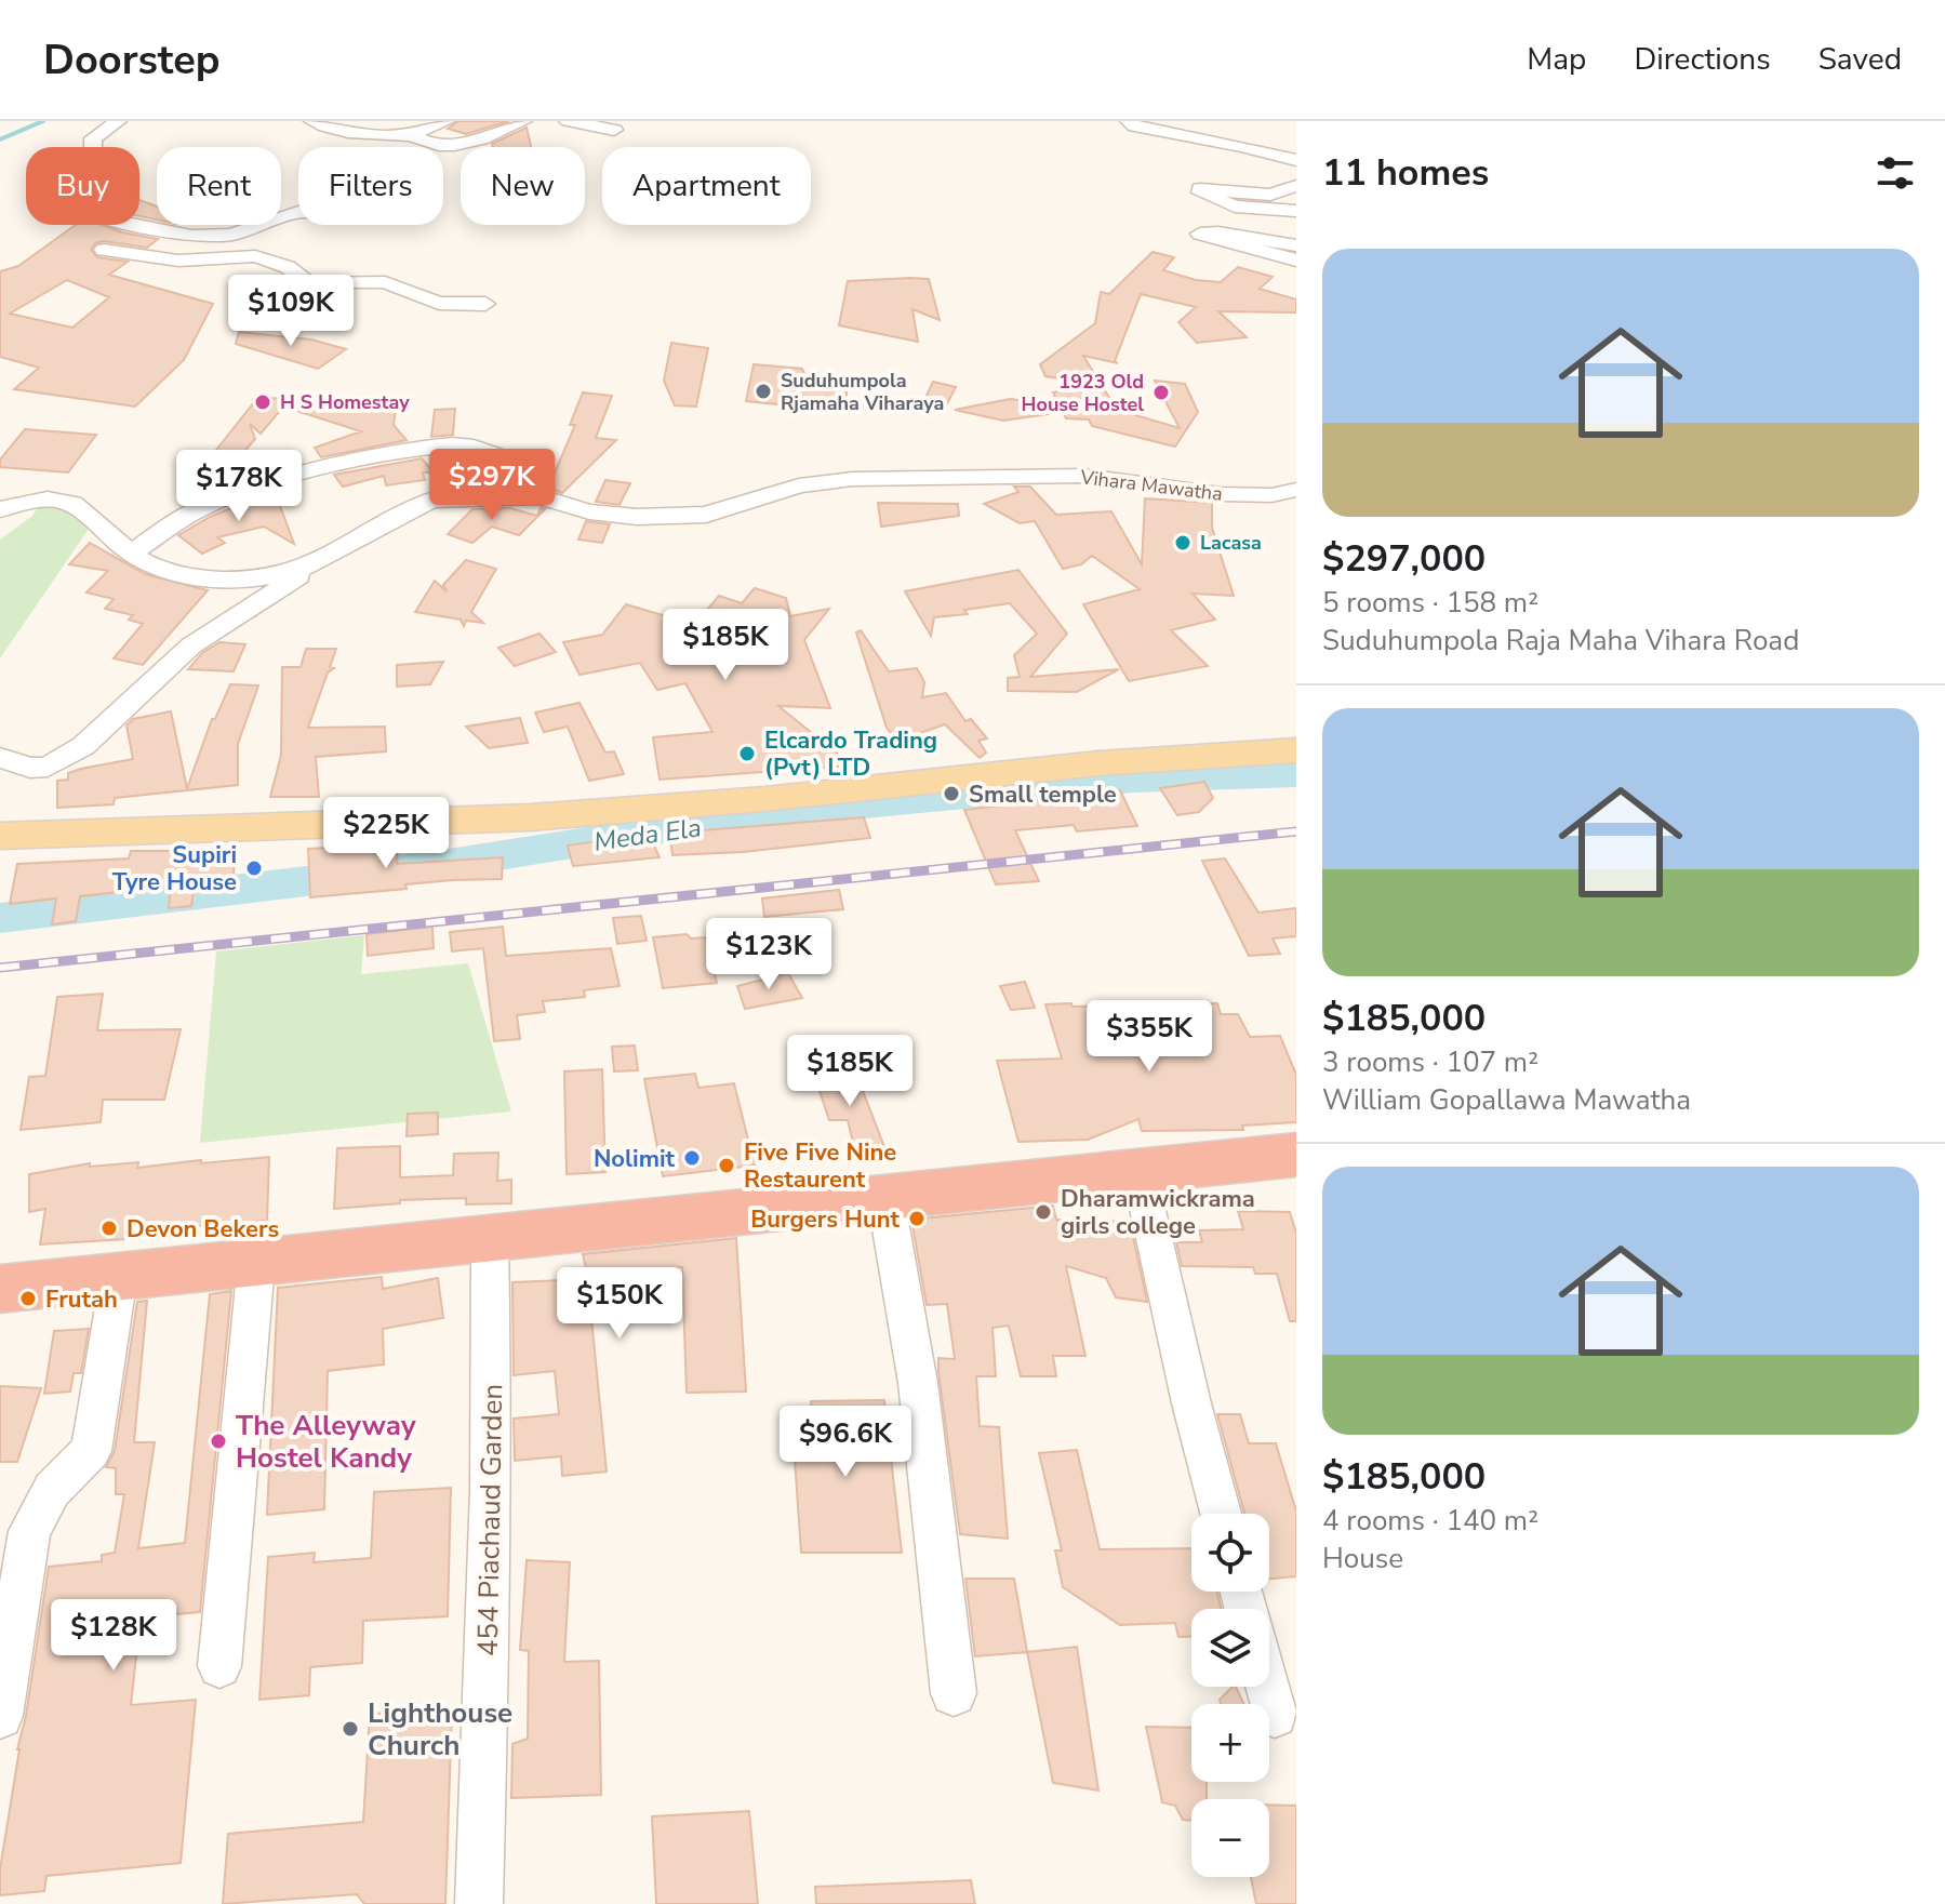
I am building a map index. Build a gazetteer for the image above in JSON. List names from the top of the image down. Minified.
{"streets":{"street":["Vihara Mawatha","454 Piachaud Garden"]},"water":["Meda Ela"],"places":["Suduhumpola Rjamaha Viharaya","1923 Old House Hostel","H S Homestay","Lacasa","Elcardo Trading (Pvt) LTD","Small temple","Supiri Tyre House","Nolimit","Five Five Nine Restaurent","Dharamwickrama girls college","Burgers Hunt","Devon Bekers","Frutah","The Alleyway Hostel Kandy","Lighthouse Church"],"page":{"header":"Doorstep","nav":["Map","Directions","Saved"],"heading":"11 homes","chip":["Buy","Rent","Filters","New","Apartment"],"list":[{"name":"$297,000","note":"5 rooms · 158 m² · Suduhumpola Raja Maha Vihara Road"},{"name":"$185,000","note":"3 rooms · 107 m² · William Gopallawa Mawatha"},{"name":"$185,000","note":"4 rooms · 140 m² · House"}],"price":["$109K","$297K","$178K","$185K","$225K","$123K","$355K","$185K","$150K","$96.6K","$128K"],"map_buttons":["+","−"]}}
